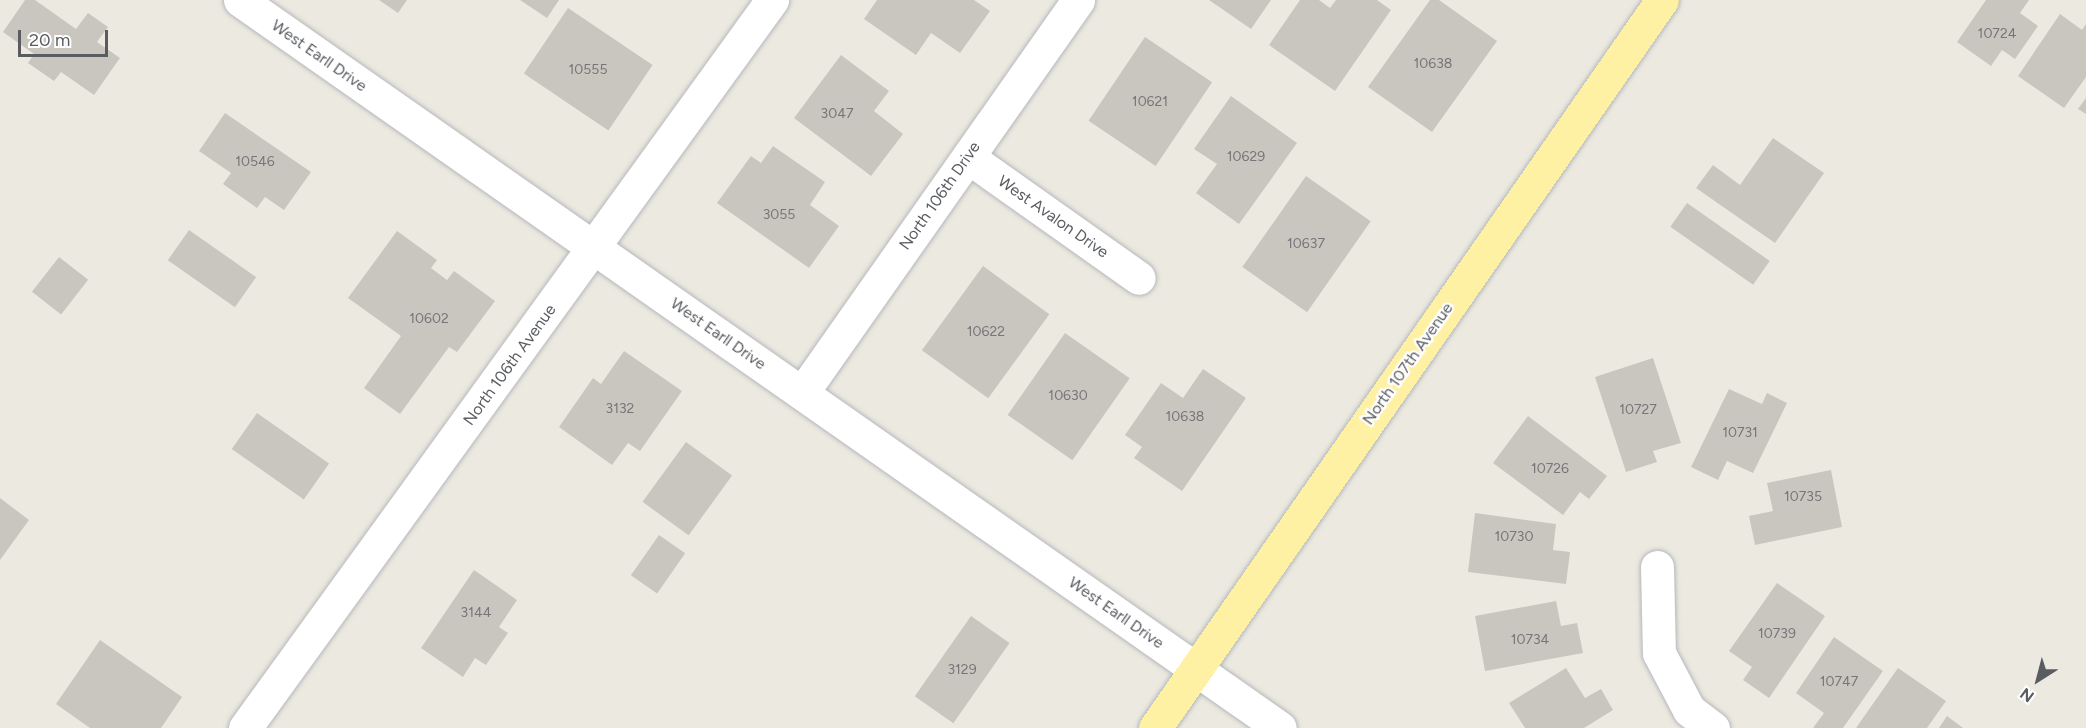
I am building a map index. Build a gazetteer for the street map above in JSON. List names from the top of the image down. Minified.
{"streets":{"main road":["North 107th Avenue"],"street":["West Earll Drive","North 106th Drive","West Avalon Drive","North 106th Avenue"]},"crossings":[["West Earll Drive","North 106th Drive"],["West Earll Drive","North 107th Avenue"],["West Earll Drive","North 106th Avenue"],["North 106th Drive","West Avalon Drive"]],"house_numbers":["10724","10638","10555","10621","3047","10629","10546","3055","10637","10602","10622","10630","3132","10727","10638","10731","10726","10735","10730","3144","10739","10734","3129","10747"],"scale_bar":"20 m","north":"bottom left"}
